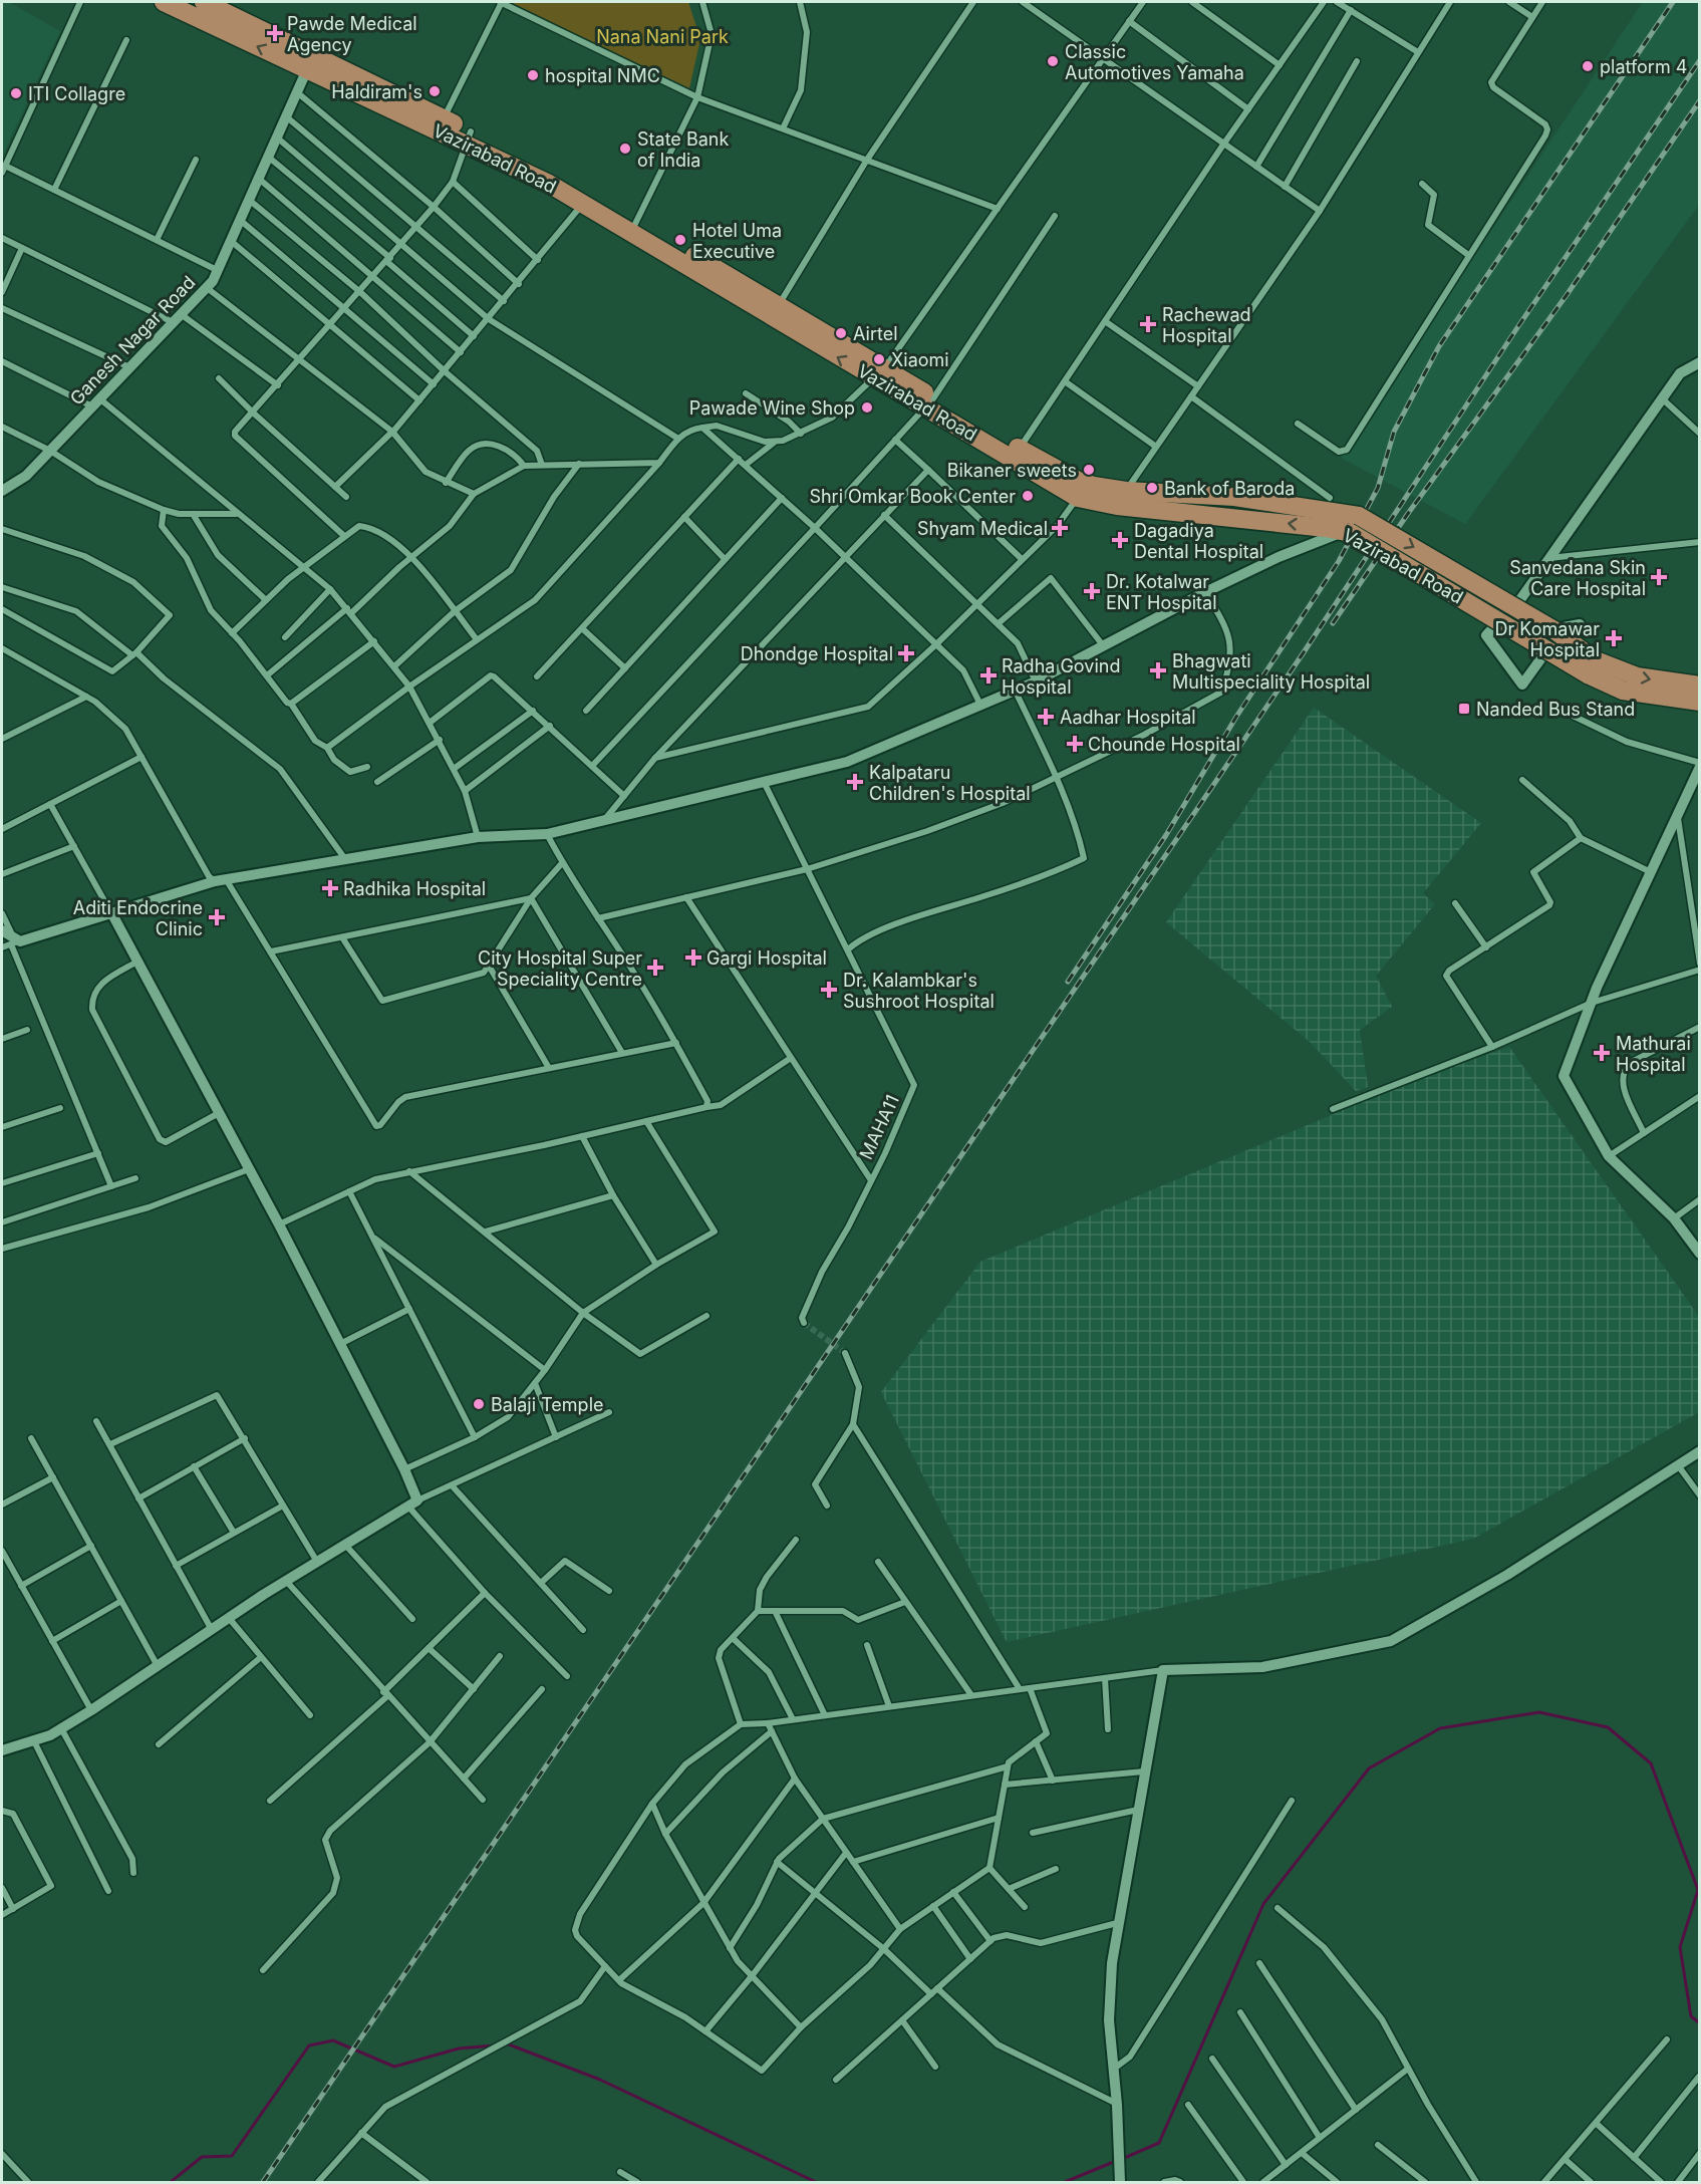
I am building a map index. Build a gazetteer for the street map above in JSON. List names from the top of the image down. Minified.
{"streets":{"main road":["Vazirabad Road"],"street":["Ganesh Nagar Road","MAHA11"]},"crossings":[["Vazirabad Road","Ganesh Nagar Road"]],"parks":["Nana Nani Park"],"places":{"health":["Pawde Medical Agency","Rachewad Hospital","Shyam Medical","Dagadiya Dental Hospital","Sanvedana Skin Care Hospital","Dr. Kotalwar ENT Hospital","Dr Komawar Hospital","Dhondge Hospital","Bhagwati Multispeciality Hospital","Radha Govind Hospital","Aadhar Hospital","Chounde Hospital","Kalpataru Children's Hospital","Radhika Hospital","Aditi Endocrine Clinic","Gargi Hospital","City Hospital Super Speciality Centre","Dr. Kalambkar's Sushroot Hospital","Mathurai Hospital"],"other":["Classic Automotives Yamaha","platform 4","hospital NMC","Haldiram's","ITI Collagre","State Bank of India","Hotel Uma Executive","Airtel","Xiaomi","Pawade Wine Shop","Bikaner sweets","Bank of Baroda","Shri Omkar Book Center","Balaji Temple"],"transit":["Nanded Bus Stand"]}}
